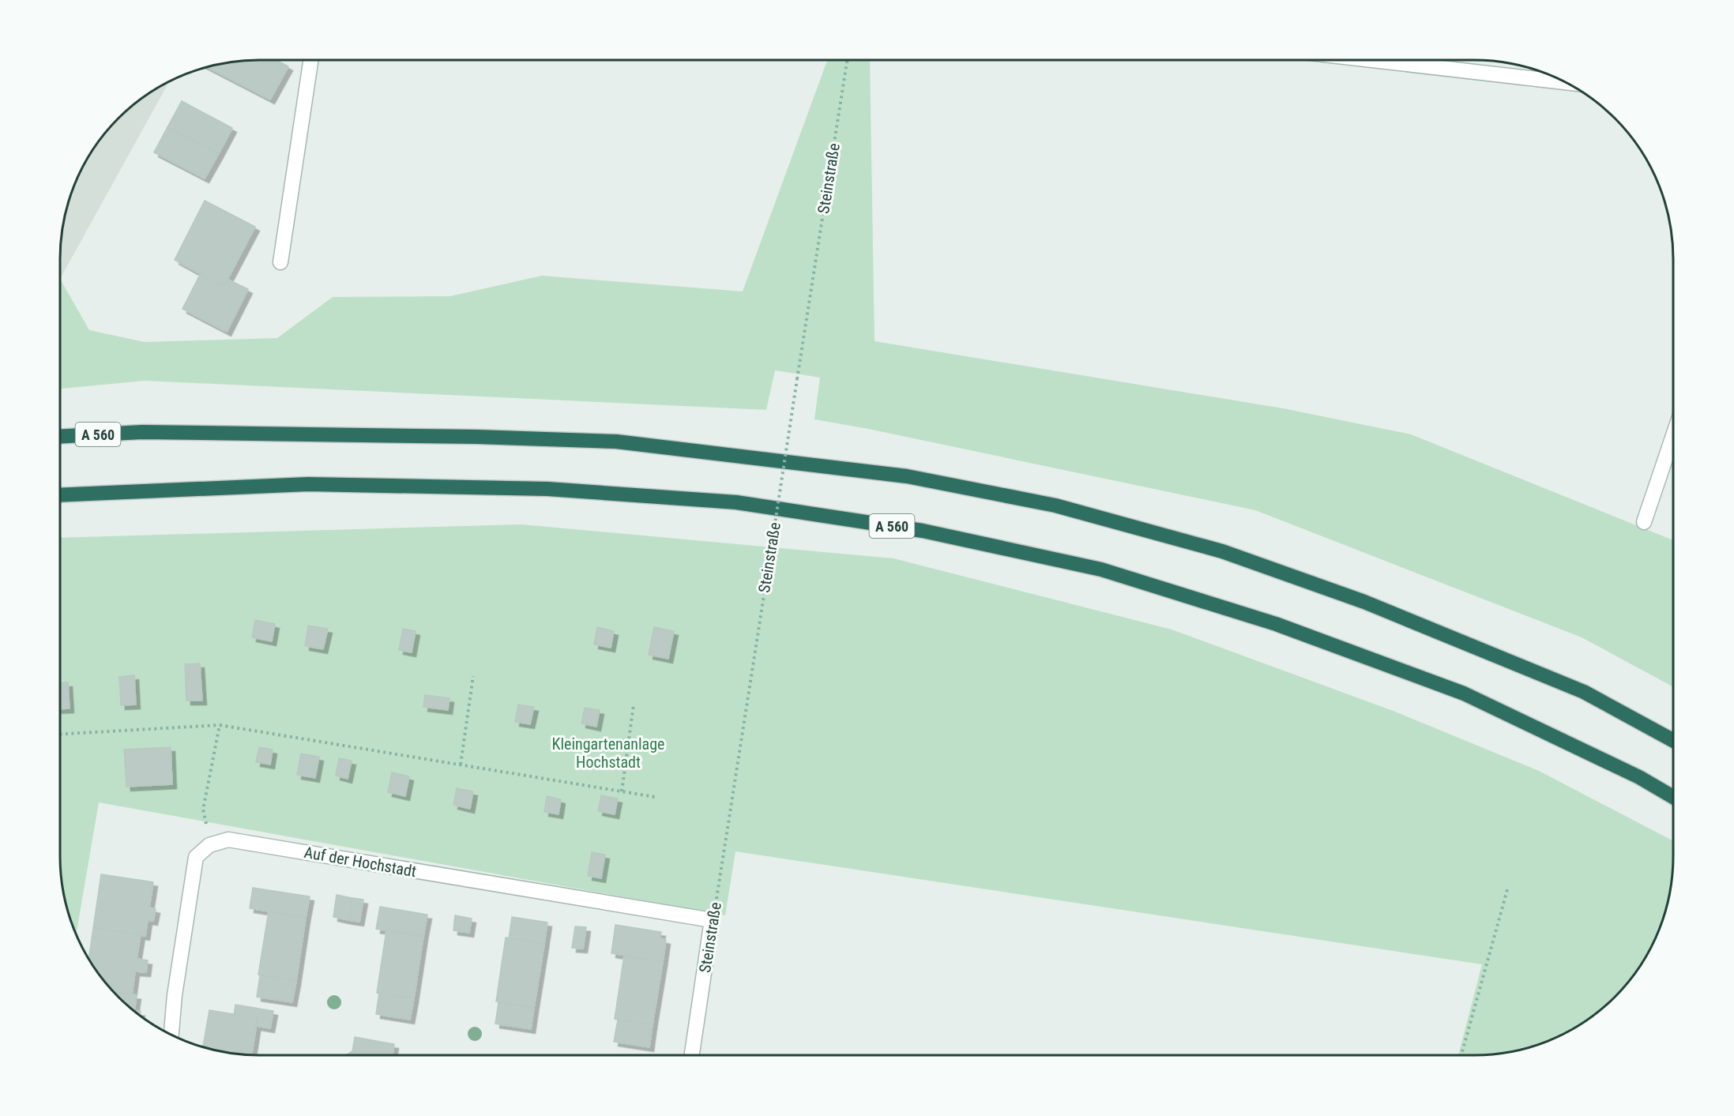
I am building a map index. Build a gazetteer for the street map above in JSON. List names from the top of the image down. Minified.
{"streets":{"highway":["A 560"],"street":["Steinstraße","Auf der Hochstadt"]},"crossings":[["Steinstraße","Auf der Hochstadt"]],"parks":["Kleingartenanlage Hochstadt"]}
